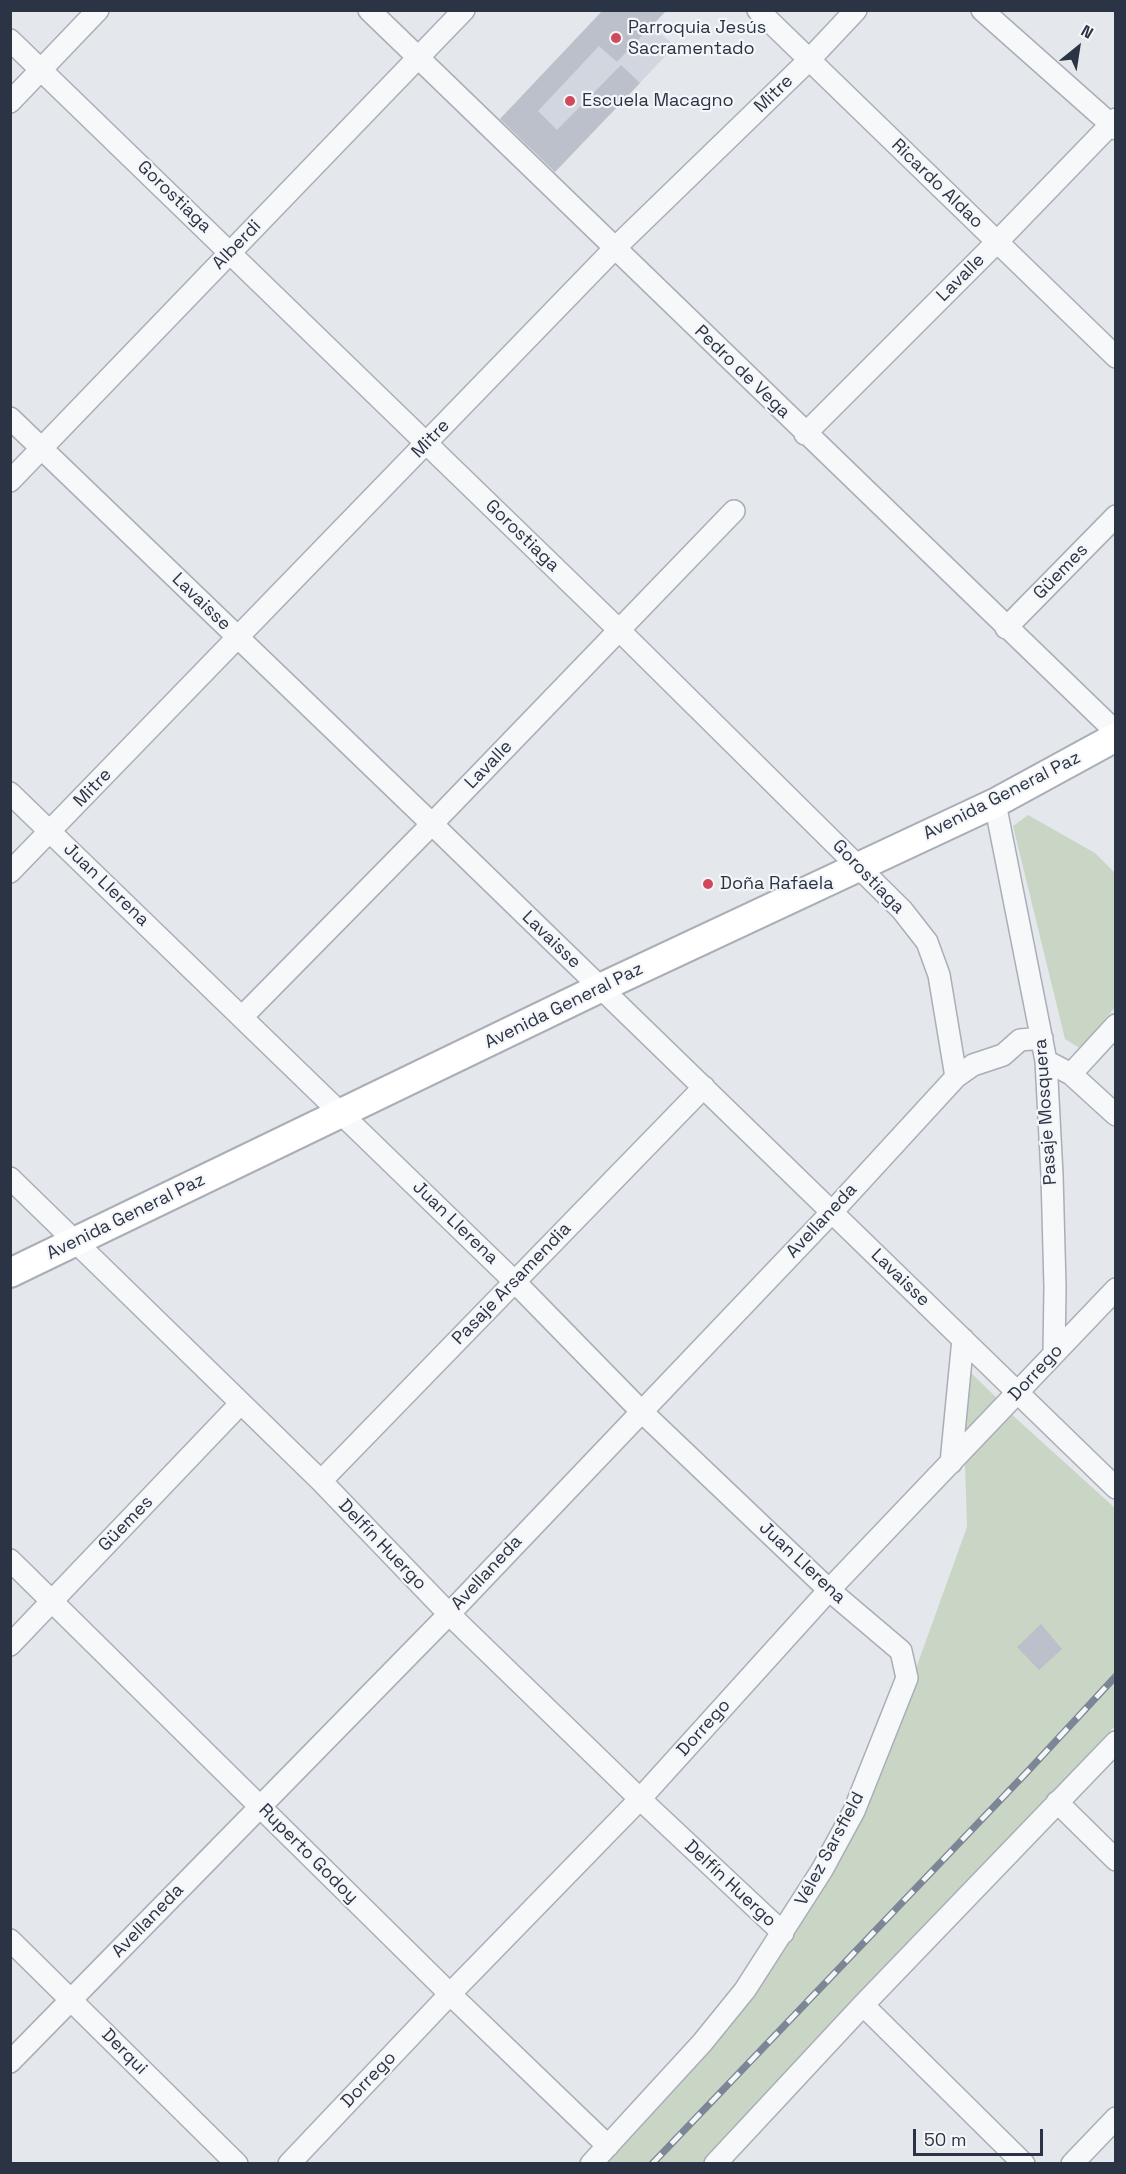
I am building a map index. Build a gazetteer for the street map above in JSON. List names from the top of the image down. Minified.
{"streets":{"main road":["Avenida General Paz"],"street":["Mitre","Ricardo Aldao","Gorostiaga","Alberdi","Lavalle","Pedro de Vega","Güemes","Lavaisse","Juan Llerena","Pasaje Mosquera","Avellaneda","Pasaje Arsamendia","Dorrego","Delfín Huergo","Vélez Sarsfield","Ruperto Godoy","Derqui"]},"crossings":[["Mitre","Ricardo Aldao"],["Mitre","Gorostiaga"],["Mitre","Pedro de Vega"],["Mitre","Lavaisse"],["Mitre","Juan Llerena"],["Ricardo Aldao","Lavalle"],["Gorostiaga","Alberdi"],["Gorostiaga","Lavalle"],["Gorostiaga","Avenida General Paz"],["Gorostiaga","Avellaneda"],["Alberdi","Pedro de Vega"],["Alberdi","Lavaisse"],["Lavalle","Pedro de Vega"],["Lavalle","Lavaisse"],["Lavalle","Juan Llerena"],["Pedro de Vega","Güemes"],["Güemes","Delfín Huergo"],["Güemes","Ruperto Godoy"],["Lavaisse","Avenida General Paz"],["Lavaisse","Avellaneda"],["Lavaisse","Pasaje Arsamendia"],["Lavaisse","Dorrego"],["Avenida General Paz","Juan Llerena"],["Avenida General Paz","Pasaje Mosquera"],["Avenida General Paz","Delfín Huergo"],["Juan Llerena","Avellaneda"],["Juan Llerena","Pasaje Arsamendia"],["Juan Llerena","Dorrego"],["Juan Llerena","Vélez Sarsfield"],["Pasaje Mosquera","Avellaneda"],["Pasaje Mosquera","Dorrego"],["Avellaneda","Delfín Huergo"],["Avellaneda","Ruperto Godoy"],["Avellaneda","Derqui"],["Pasaje Arsamendia","Delfín Huergo"],["Dorrego","Delfín Huergo"],["Dorrego","Ruperto Godoy"],["Delfín Huergo","Vélez Sarsfield"],["Vélez Sarsfield","Ruperto Godoy"]],"places":["Parroquia Jesús Sacramentado","Escuela Macagno","Doña Rafaela"],"scale_bar":"50 m","north":"top right"}
